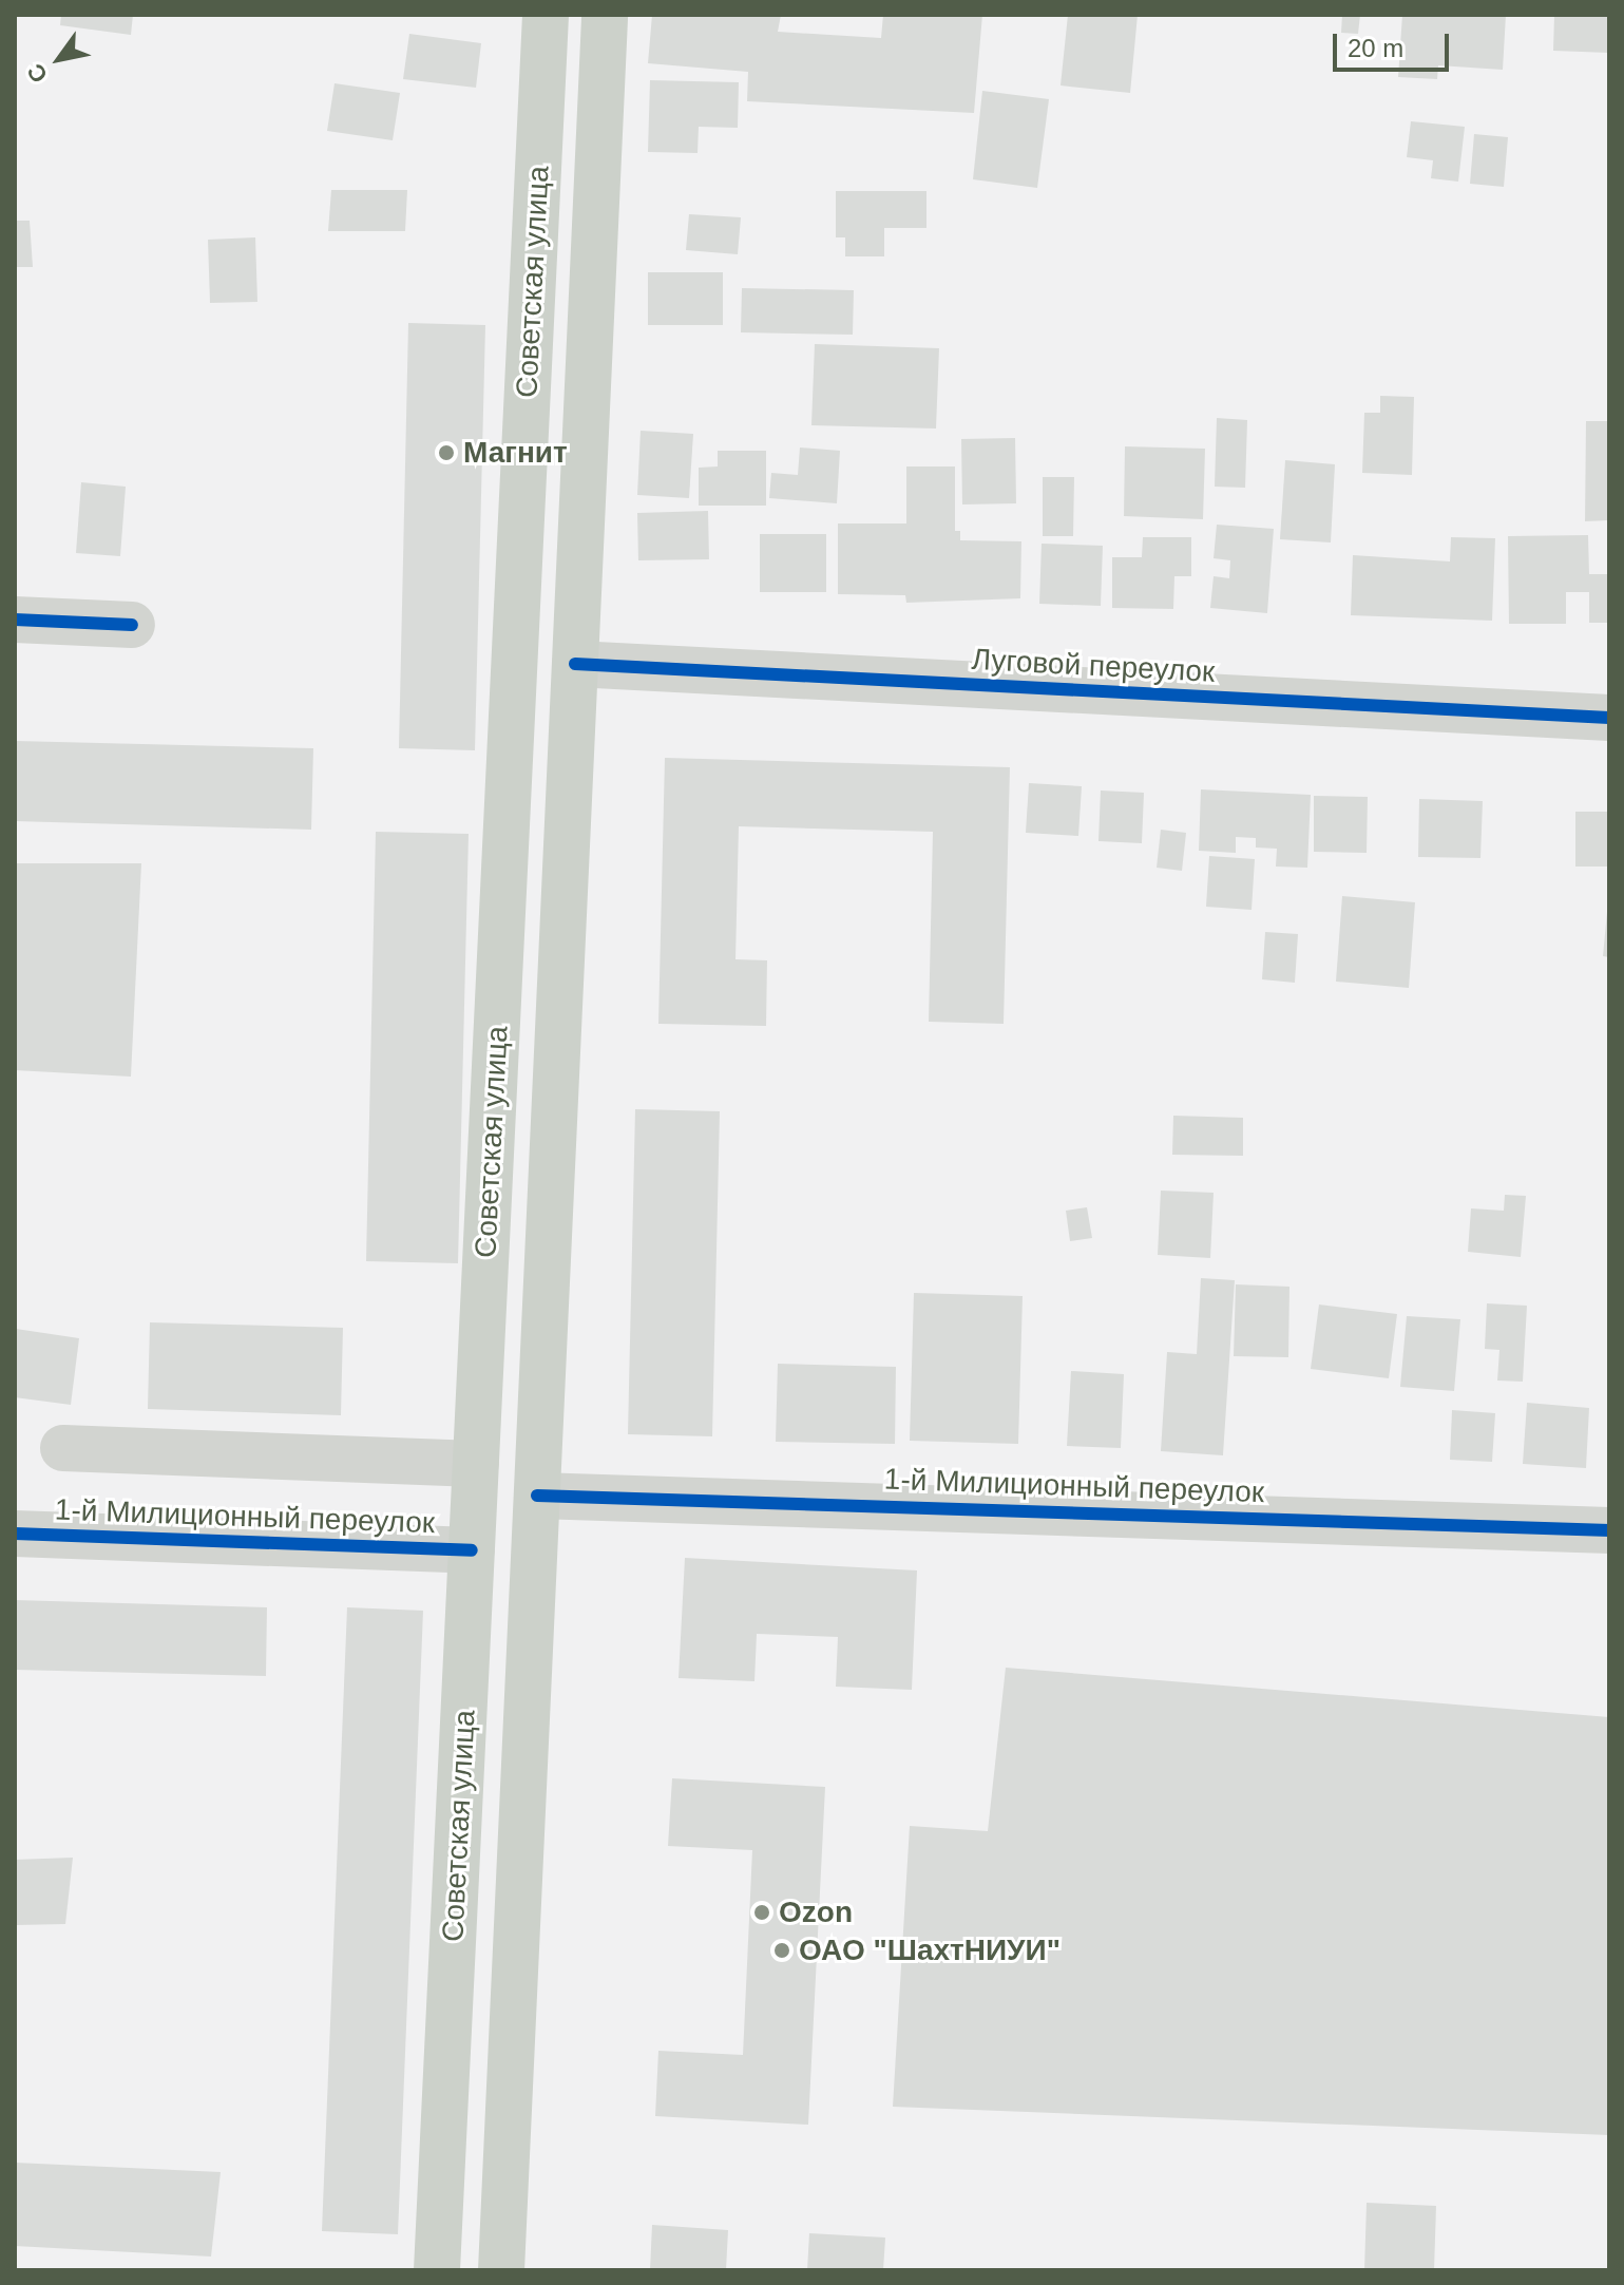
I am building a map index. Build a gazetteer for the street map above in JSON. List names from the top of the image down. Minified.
{"streets":{"main road":["Советская улица"],"street":["Луговой переулок","1-й Милиционный переулок"]},"crossings":[["Советская улица","Луговой переулок"],["Советская улица","1-й Милиционный переулок"]],"places":["Магнит","Ozon","ОАО \"ШахтНИУИ\""],"scale_bar":"20 m","north":"bottom left"}
